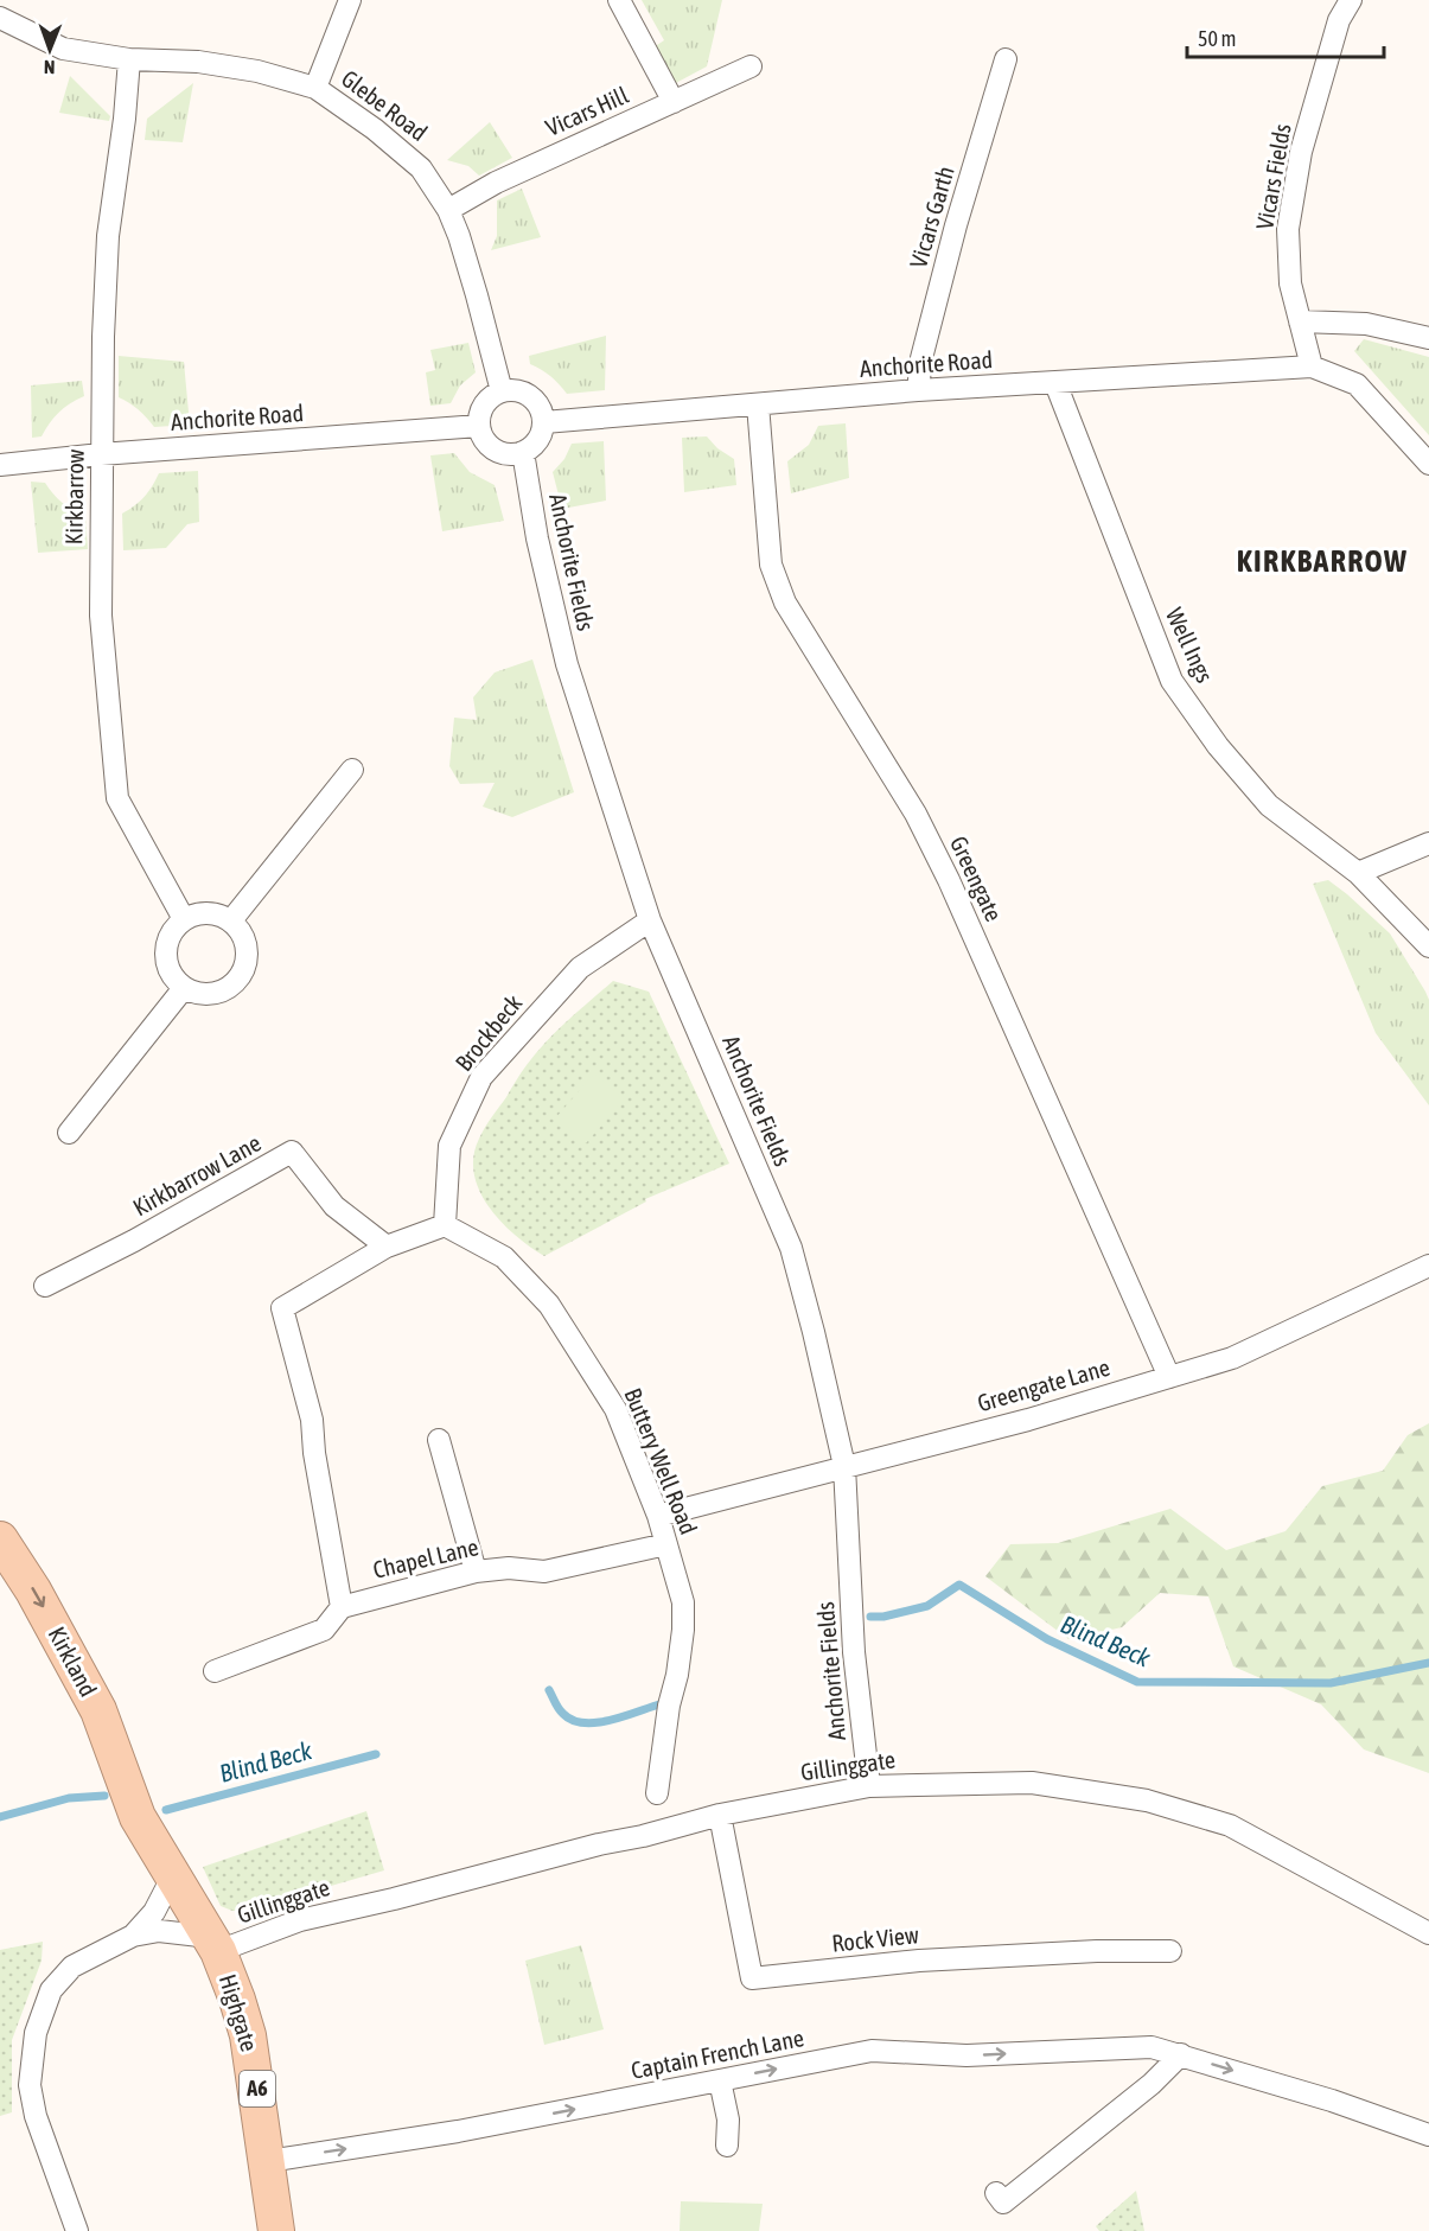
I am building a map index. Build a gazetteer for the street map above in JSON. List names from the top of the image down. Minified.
{"streets":{"highway":["Kirkland","Highgate","A6"],"street":["Glebe Road","Vicars Hill","Vicars Fields","Vicars Garth","Anchorite Road","Kirkbarrow","Anchorite Fields","Well Ings","Greengate","Brockbeck","Kirkbarrow Lane","Greengate Lane","Buttery Well Road","Chapel Lane","Gillinggate","Rock View","Captain French Lane"]},"crossings":[["Glebe Road","Vicars Hill"],["Glebe Road","Anchorite Road"],["Glebe Road","Kirkbarrow"],["Glebe Road","Anchorite Fields"],["Vicars Fields","Anchorite Road"],["Vicars Garth","Anchorite Road"],["Anchorite Road","Kirkbarrow"],["Anchorite Road","Anchorite Fields"],["Anchorite Road","Well Ings"],["Anchorite Road","Greengate"],["Anchorite Fields","Brockbeck"],["Anchorite Fields","Greengate Lane"],["Anchorite Fields","Gillinggate"],["Greengate","Greengate Lane"],["Brockbeck","Buttery Well Road"],["Greengate Lane","Buttery Well Road"],["Buttery Well Road","Chapel Lane"],["Kirkland","Highgate"],["Gillinggate","Rock View"],["Gillinggate","Highgate"],["Highgate","Captain French Lane"]],"one_way":["Kirkland","Captain French Lane"],"districts":["KIRKBARROW"],"water":["Blind Beck"],"scale_bar":"50 m","north":"bottom"}
